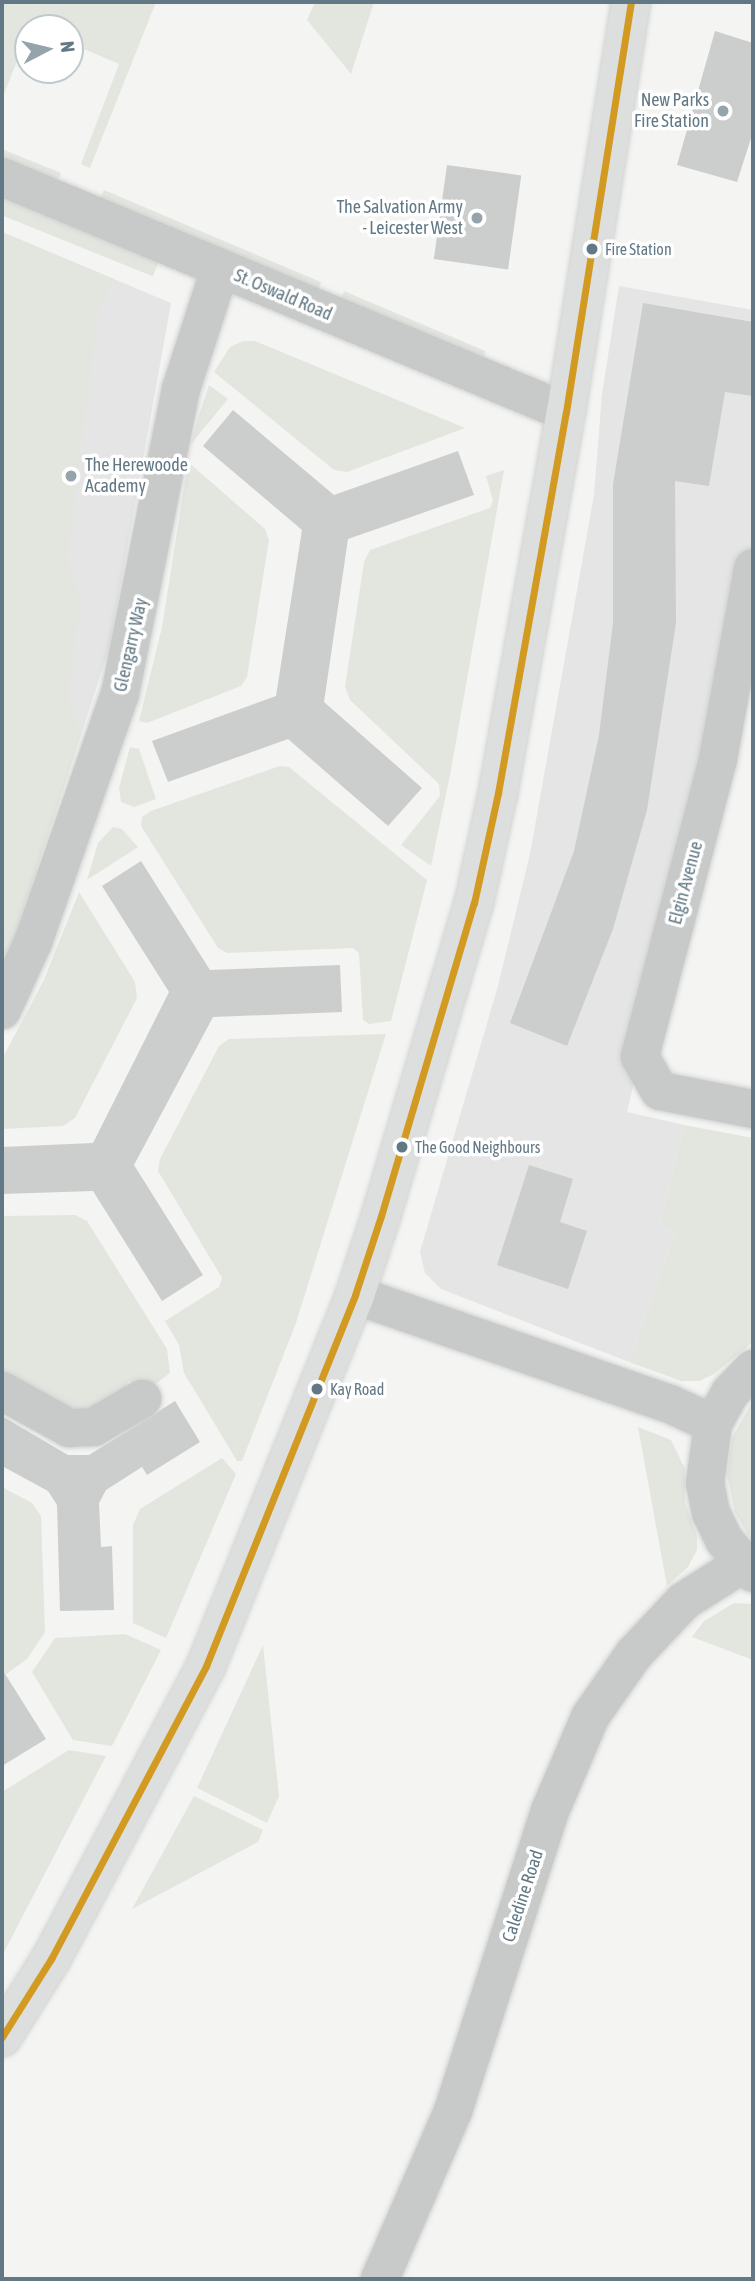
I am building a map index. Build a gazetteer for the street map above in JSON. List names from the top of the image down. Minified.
{"streets":{"street":["St. Oswald Road","Glengarry Way","Elgin Avenue","Caledine Road"]},"crossings":[["St. Oswald Road","Glengarry Way"]],"places":["New Parks Fire Station","The Salvation Army - Leicester West","Fire Station","The Herewoode Academy","The Good Neighbours","Kay Road"],"north":"right"}
